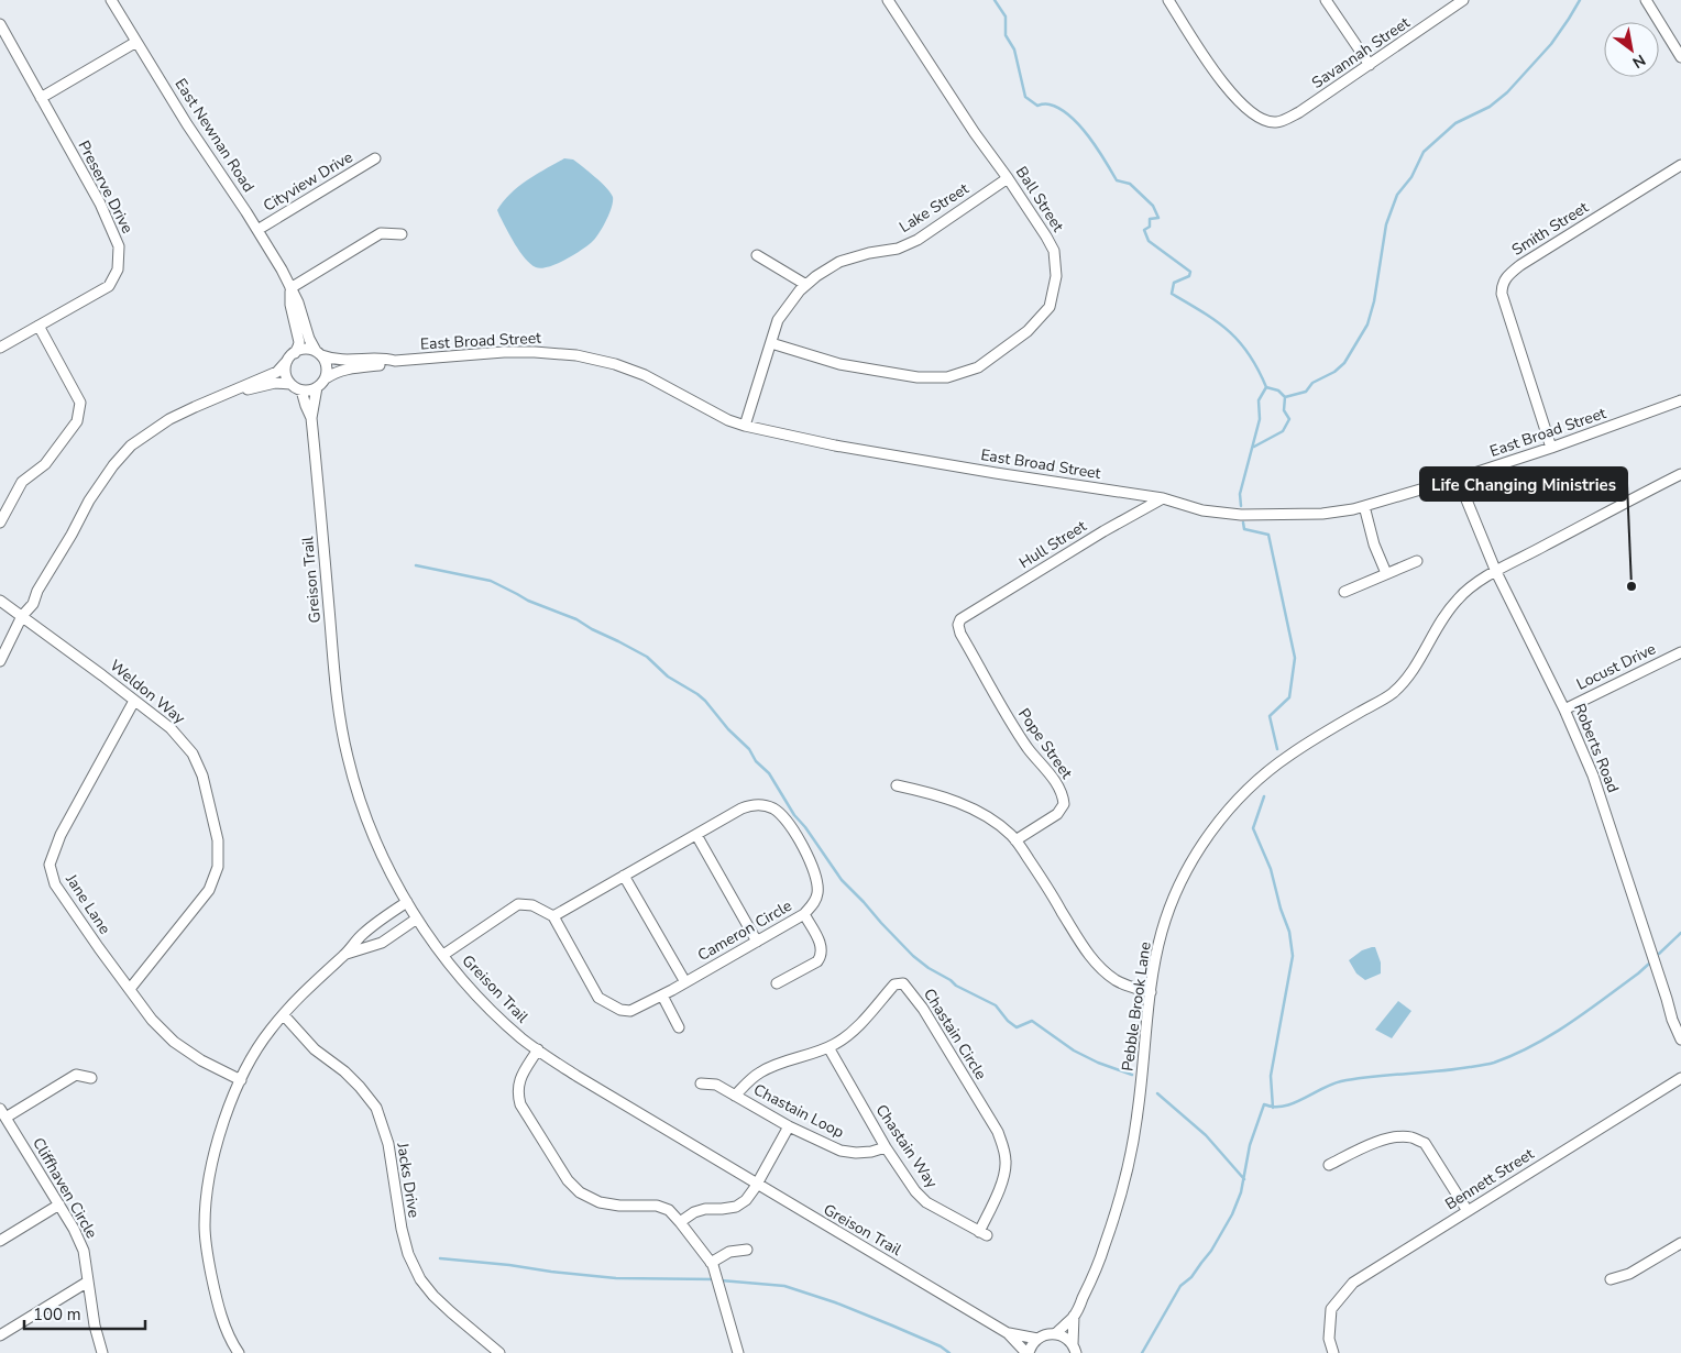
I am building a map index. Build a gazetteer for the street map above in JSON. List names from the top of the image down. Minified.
{"streets":{"street":["Savannah Street","East Newnan Road","Cityview Drive","Preserve Drive","Ball Street","Lake Street","Smith Street","East Broad Street","Hull Street","Greison Trail","Locust Drive","Weldon Way","Pope Street","Roberts Road","Jane Lane","Cameron Circle","Pebble Brook Lane","Chastain Circle","Chastain Loop","Chastain Way","Bennett Street","Jacks Drive","Cliffhaven Circle"]},"crossings":[["East Newnan Road","Cityview Drive"],["East Newnan Road","East Broad Street"],["East Newnan Road","Greison Trail"],["Ball Street","Lake Street"],["Lake Street","East Broad Street"],["Smith Street","East Broad Street"],["East Broad Street","Hull Street"],["East Broad Street","Greison Trail"],["East Broad Street","Roberts Road"],["Hull Street","Pope Street"],["Locust Drive","Roberts Road"],["Weldon Way","Jane Lane"],["Roberts Road","Pebble Brook Lane"],["Chastain Circle","Chastain Loop"],["Chastain Circle","Chastain Way"],["Chastain Loop","Chastain Way"]],"places":["Life Changing Ministries"],"scale_bar":"100 m","north":"bottom right"}
